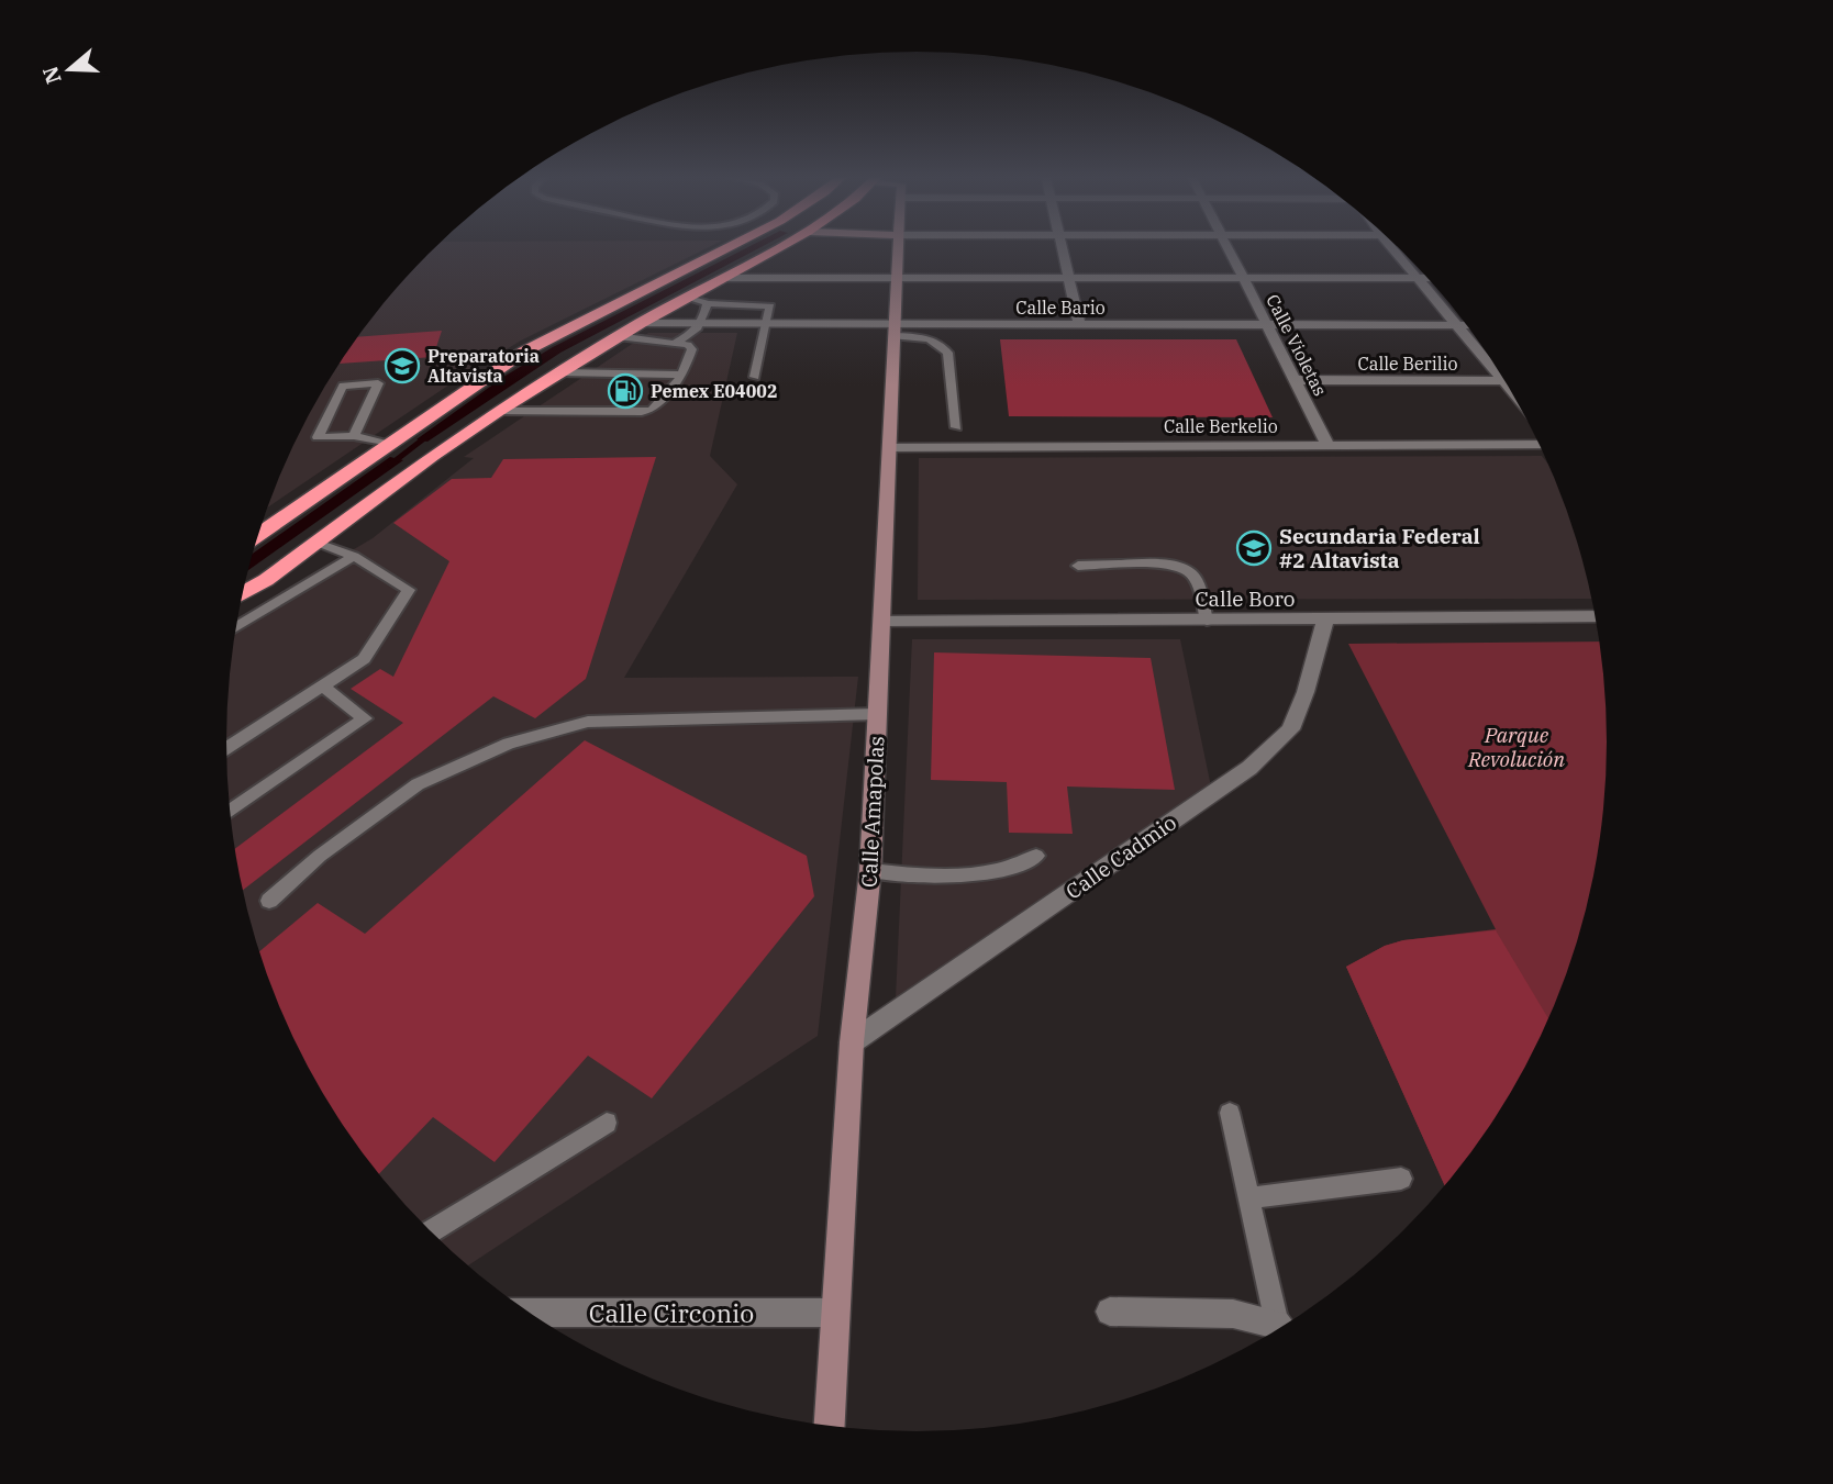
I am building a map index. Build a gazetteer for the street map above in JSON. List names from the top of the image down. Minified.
{"streets":{"street":["Calle Bario","Calle Violetas","Calle Berilio","Calle Berkelio","Calle Boro","Calle Amapolas","Calle Cadmio","Calle Circonio"]},"crossings":[["Calle Bario","Calle Violetas"],["Calle Bario","Calle Amapolas"],["Calle Violetas","Calle Berilio"],["Calle Violetas","Calle Berkelio"],["Calle Berkelio","Calle Amapolas"],["Calle Boro","Calle Amapolas"],["Calle Boro","Calle Cadmio"],["Calle Amapolas","Calle Cadmio"],["Calle Amapolas","Calle Circonio"]],"parks":["Parque Revolución"],"places":{"school or university":["Preparatoria Altavista","Secundaria Federal #2 Altavista"],"fuel station":["Pemex E04002"]},"north":"left"}
